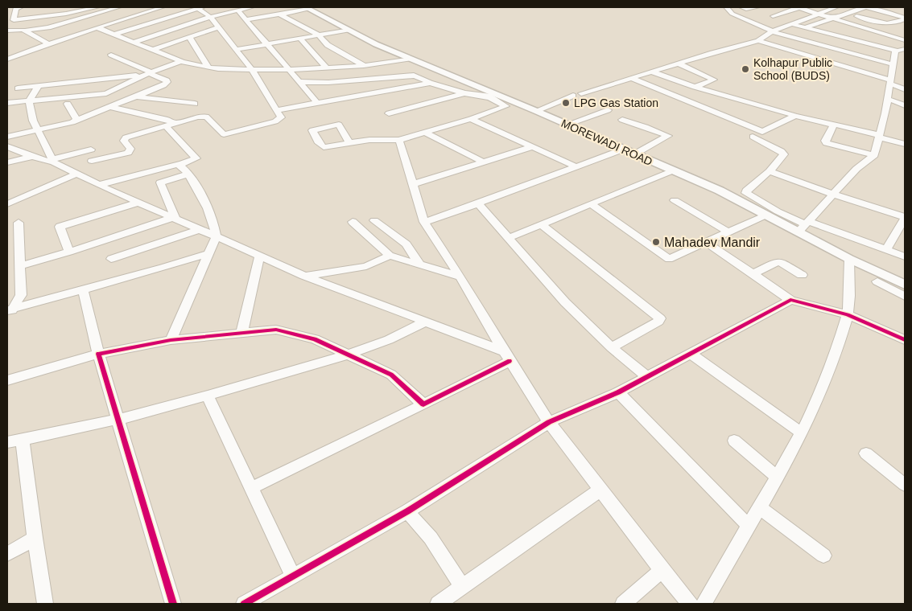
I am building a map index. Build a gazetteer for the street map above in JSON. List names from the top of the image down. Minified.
{"streets":{"main road":["MOREWADI ROAD"]},"places":["Kolhapur Public School (BUDS)","LPG Gas Station","Mahadev Mandir"]}
